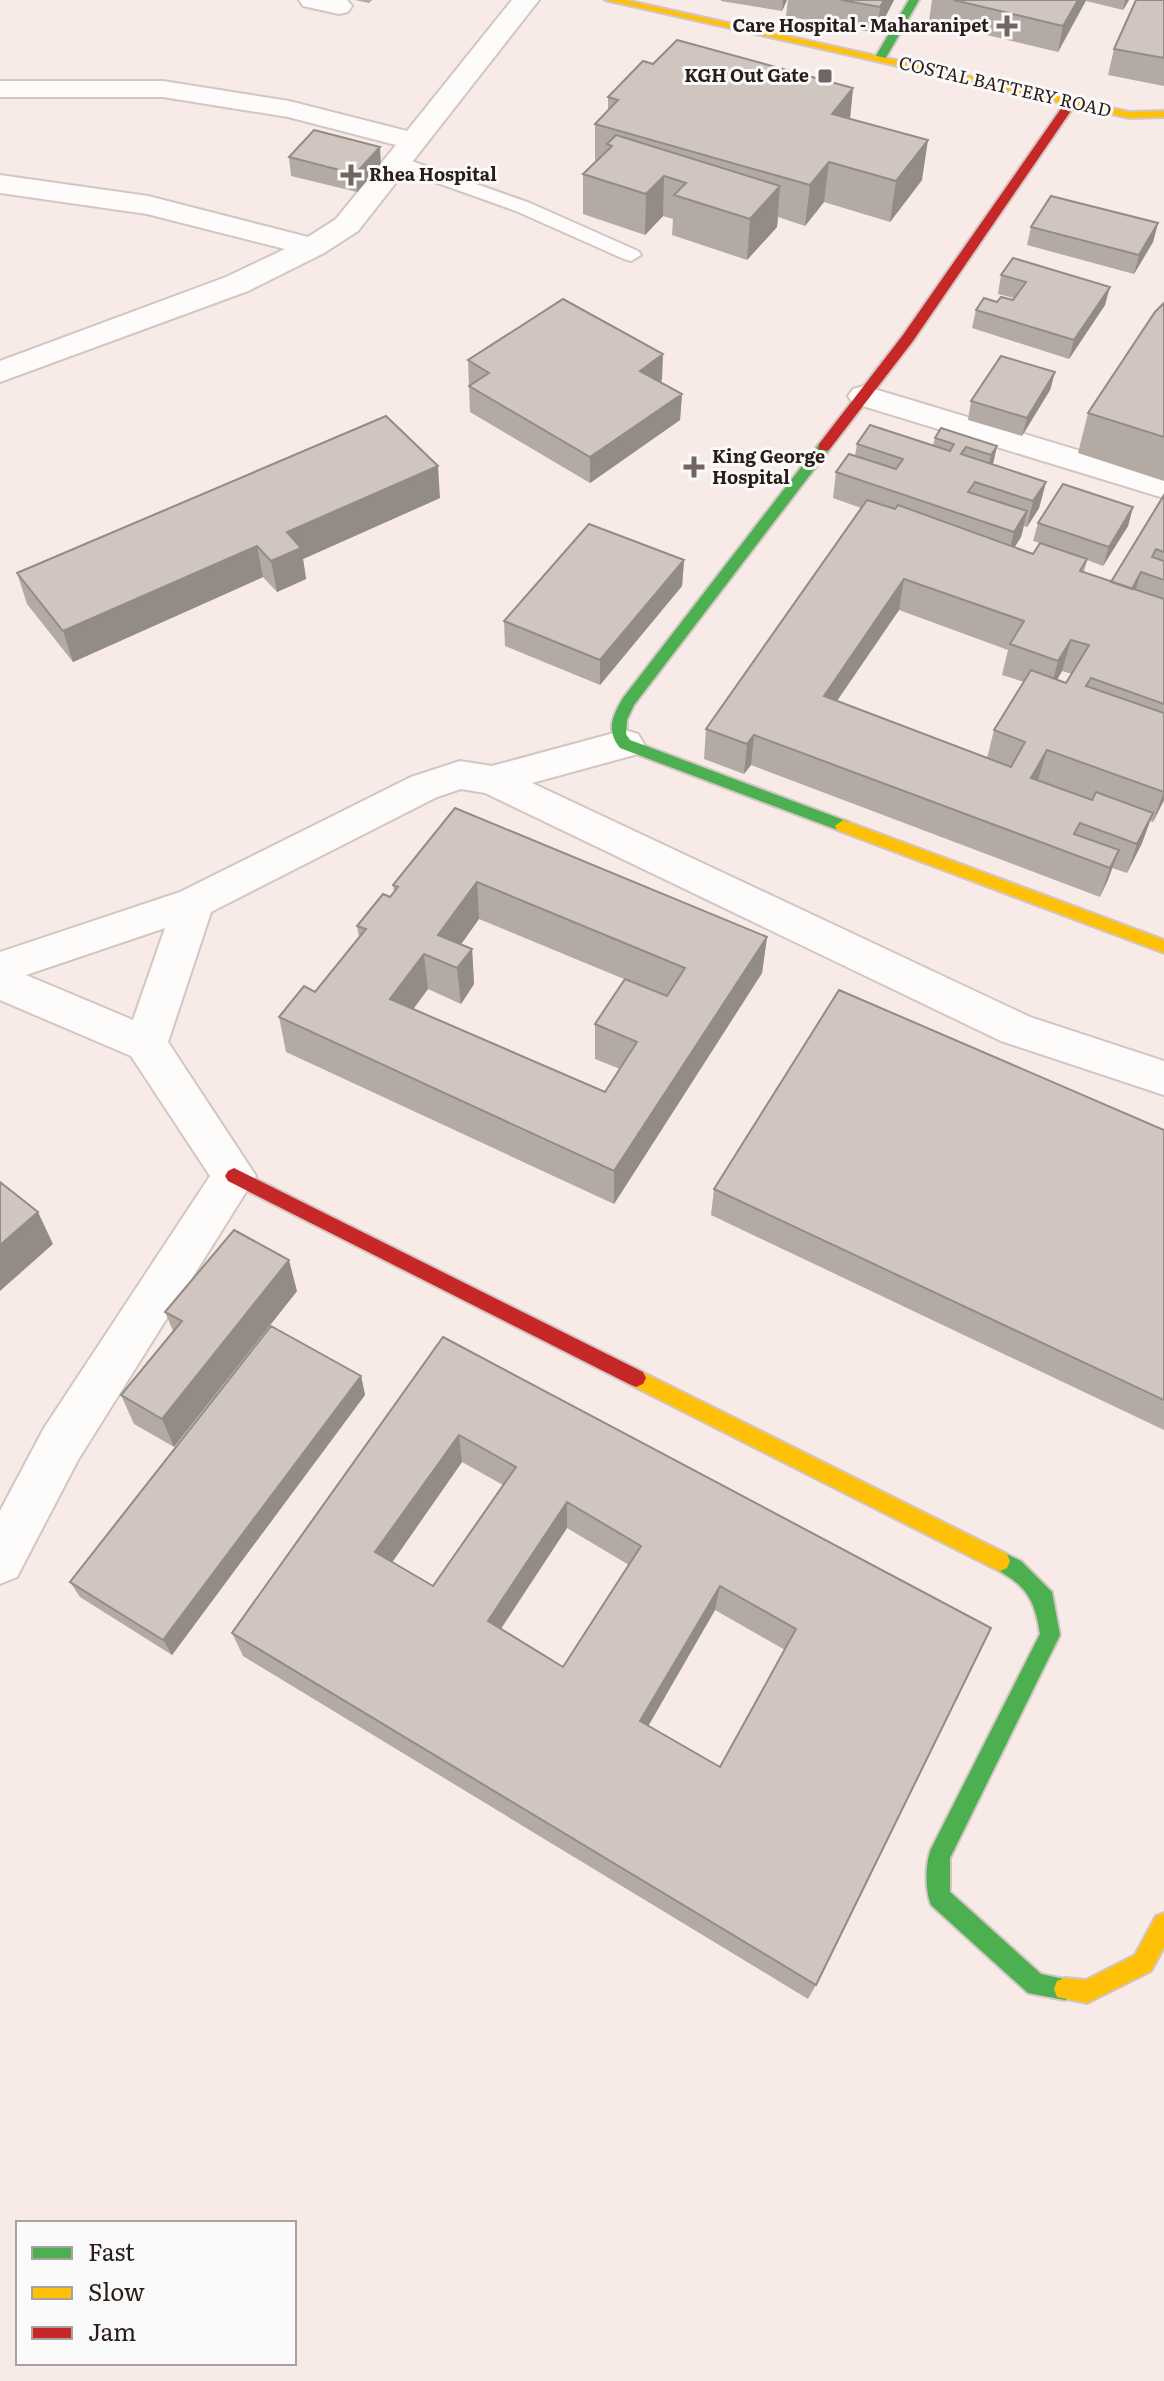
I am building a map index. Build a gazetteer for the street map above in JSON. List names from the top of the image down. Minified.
{"streets":{"street":["COSTAL BATTERY ROAD"]},"places":{"health":["Care Hospital - Maharanipet","Rhea Hospital","King George Hospital"],"transit":["KGH Out Gate"]},"legend":["Fast","Slow","Jam"]}
